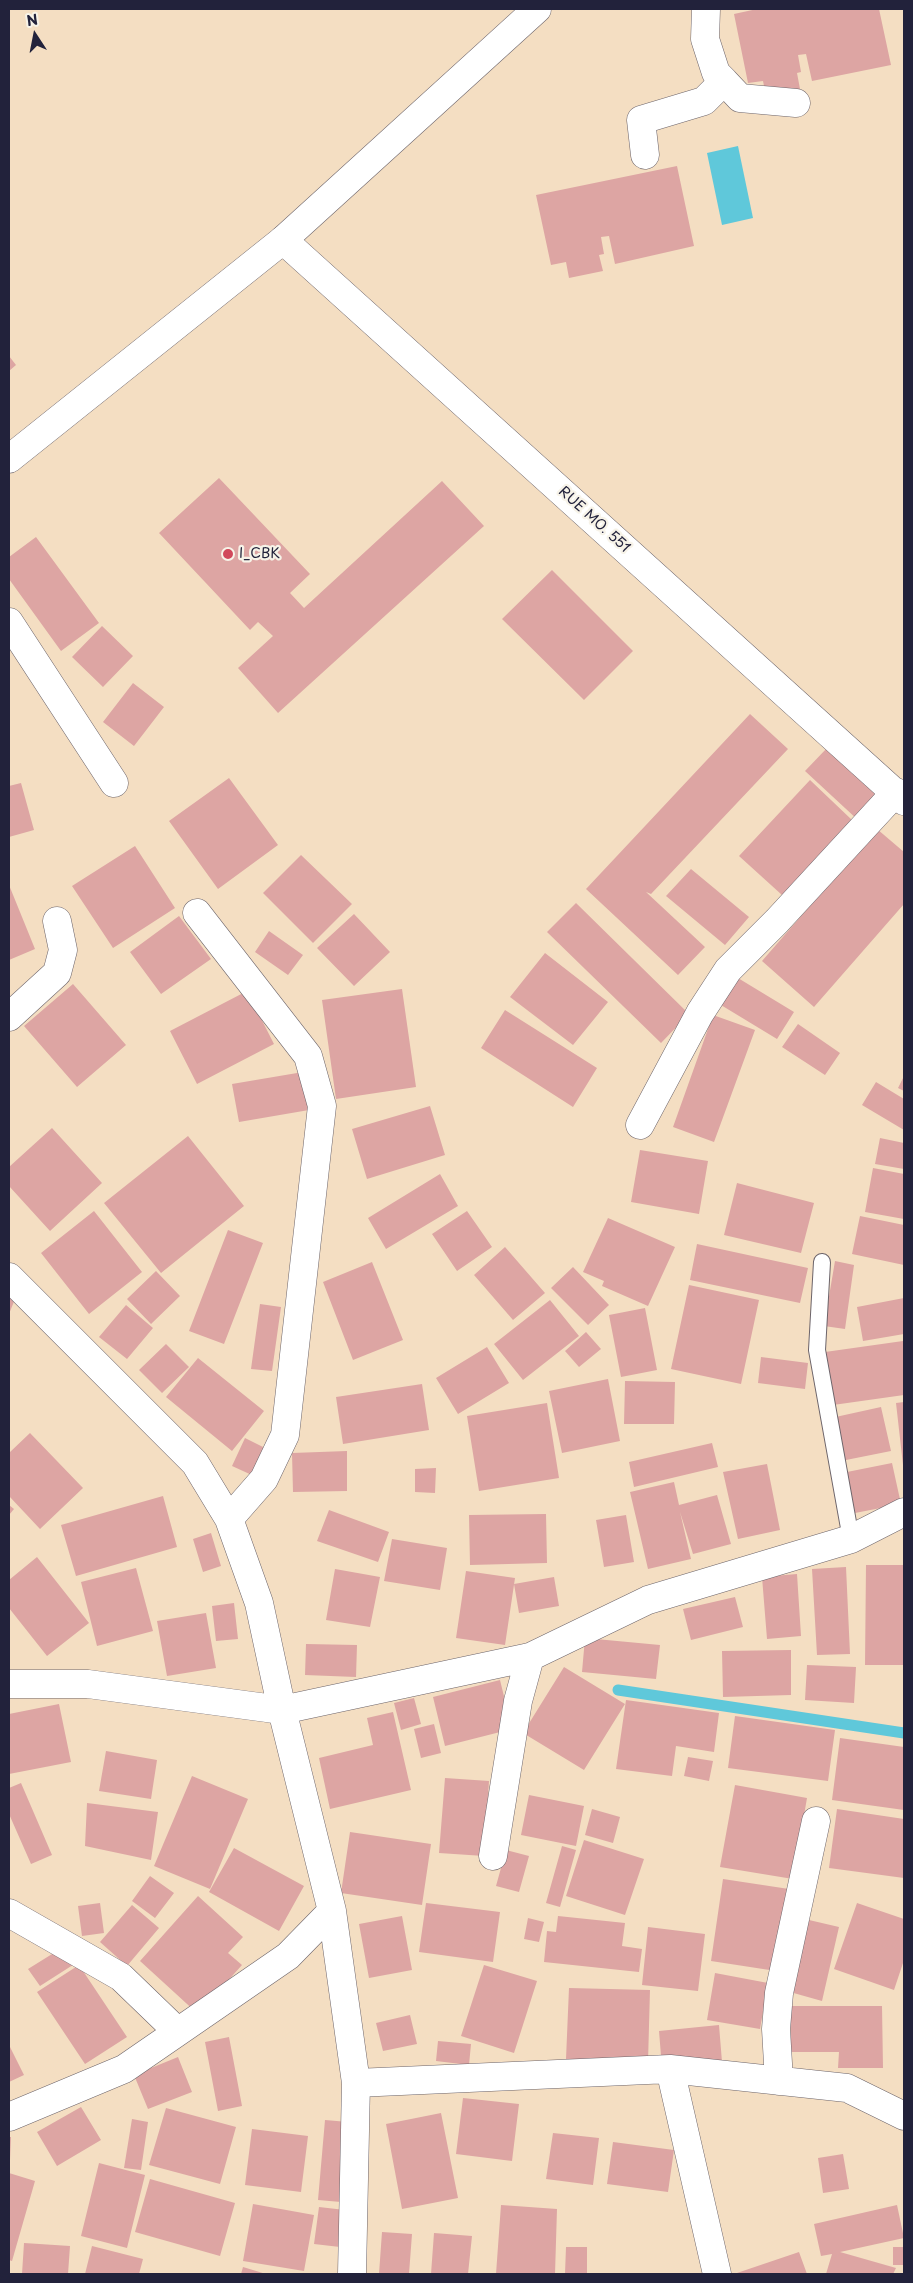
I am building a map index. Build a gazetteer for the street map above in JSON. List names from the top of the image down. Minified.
{"streets":{"street":["RUE MO. 551"]},"places":["I_CBK"],"north":"top"}
